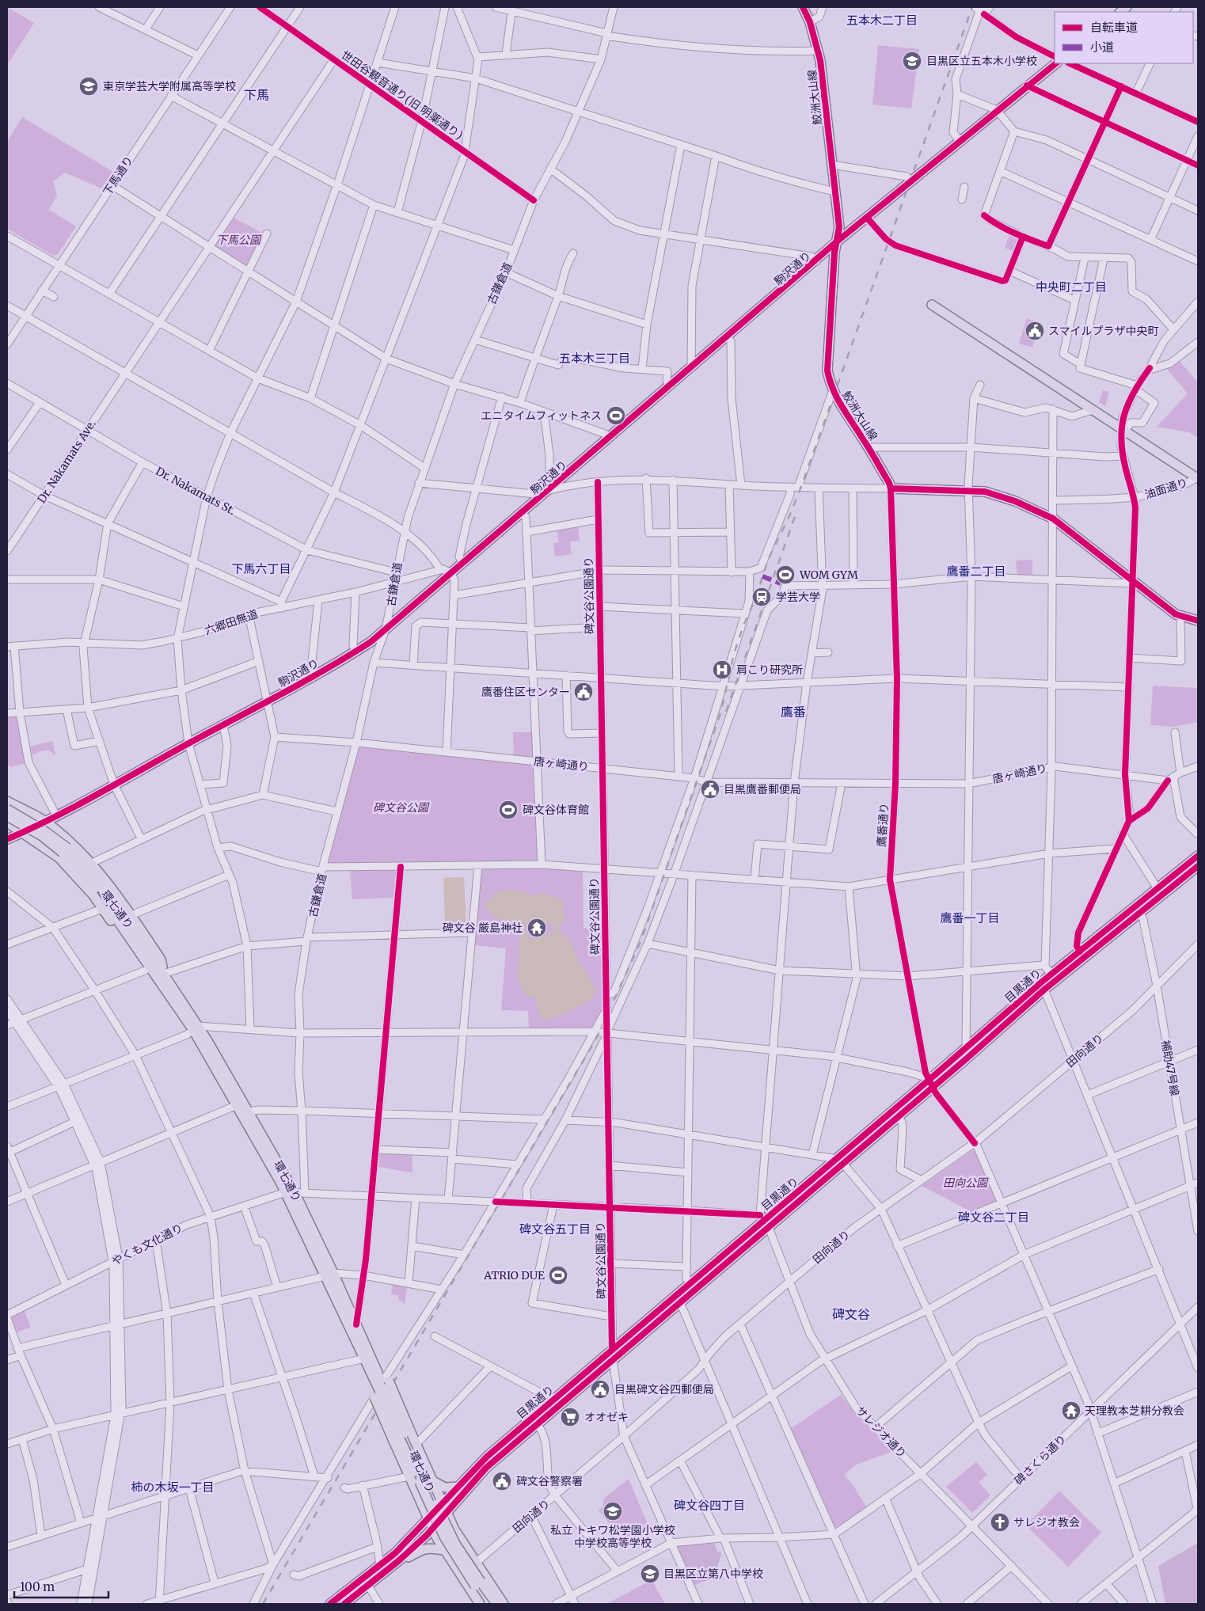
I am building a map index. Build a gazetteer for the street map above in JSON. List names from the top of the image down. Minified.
{"streets":{"main road":["鮫洲大山線","駒沢通り","環七通り","目黒通り"],"street":["世田谷観音通り(旧 明薬通り)","下馬通り","古鎌倉道","Dr. Nakamats Ave.","油面通り","Dr. Nakamats St.","碑文谷公園通り","六郷田無道","唐ヶ崎通り","鷹番通り","田向通り","補助47号線","やくも文化通り","サレジオ通り","碑さくら通り"]},"crossings":[["世田谷観音通り(旧 明薬通り)","古鎌倉道"],["世田谷観音通り(旧 明薬通り)","Dr. Nakamats Ave."],["鮫洲大山線","駒沢通り"],["鮫洲大山線","鷹番通り"],["駒沢通り","古鎌倉道"],["古鎌倉道","Dr. Nakamats St."],["古鎌倉道","六郷田無道"],["古鎌倉道","唐ヶ崎通り"],["古鎌倉道","やくも文化通り"],["Dr. Nakamats Ave.","Dr. Nakamats St."],["碑文谷公園通り","唐ヶ崎通り"],["碑文谷公園通り","目黒通り"],["碑文谷公園通り","田向通り"],["碑文谷公園通り","やくも文化通り"],["唐ヶ崎通り","鷹番通り"],["鷹番通り","目黒通り"],["鷹番通り","田向通り"],["鷹番通り","碑さくら通り"],["環七通り","やくも文化通り"],["目黒通り","補助47号線"],["目黒通り","やくも文化通り"],["目黒通り","サレジオ通り"],["田向通り","補助47号線"],["田向通り","サレジオ通り"],["やくも文化通り","サレジオ通り"],["サレジオ通り","碑さくら通り"]],"districts":["五本木二丁目","下馬","中央町二丁目","五本木三丁目","下馬六丁目","鷹番二丁目","鷹番","鷹番一丁目","碑文谷二丁目","碑文谷五丁目","碑文谷","柿の木坂一丁目","碑文谷四丁目"],"parks":["下馬公園","碑文谷公園","田向公園"],"places":{"school or university":["目黒区立五本木小学校","東京学芸大学附属高等学校","私立 トキワ松学園小学校 中学校高等学校","目黒区立第八中学校"],"public building":["スマイルプラザ中央町","鷹番住区センター","目黒鷹番郵便局","目黒碑文谷四郵便局","碑文谷警察署"],"sports":["エニタイムフィットネス","WOM GYM","碑文谷体育館","ATRIO DUE"],"station":["学芸大学"],"hospital":["肩こり研究所"],"temple":["碑文谷 厳島神社","天理教本芝耕分教会"],"supermarket":["オオゼキ"],"church":["サレジオ教会"]},"legend":["自転車道","小道"],"scale_bar":"100 m"}
